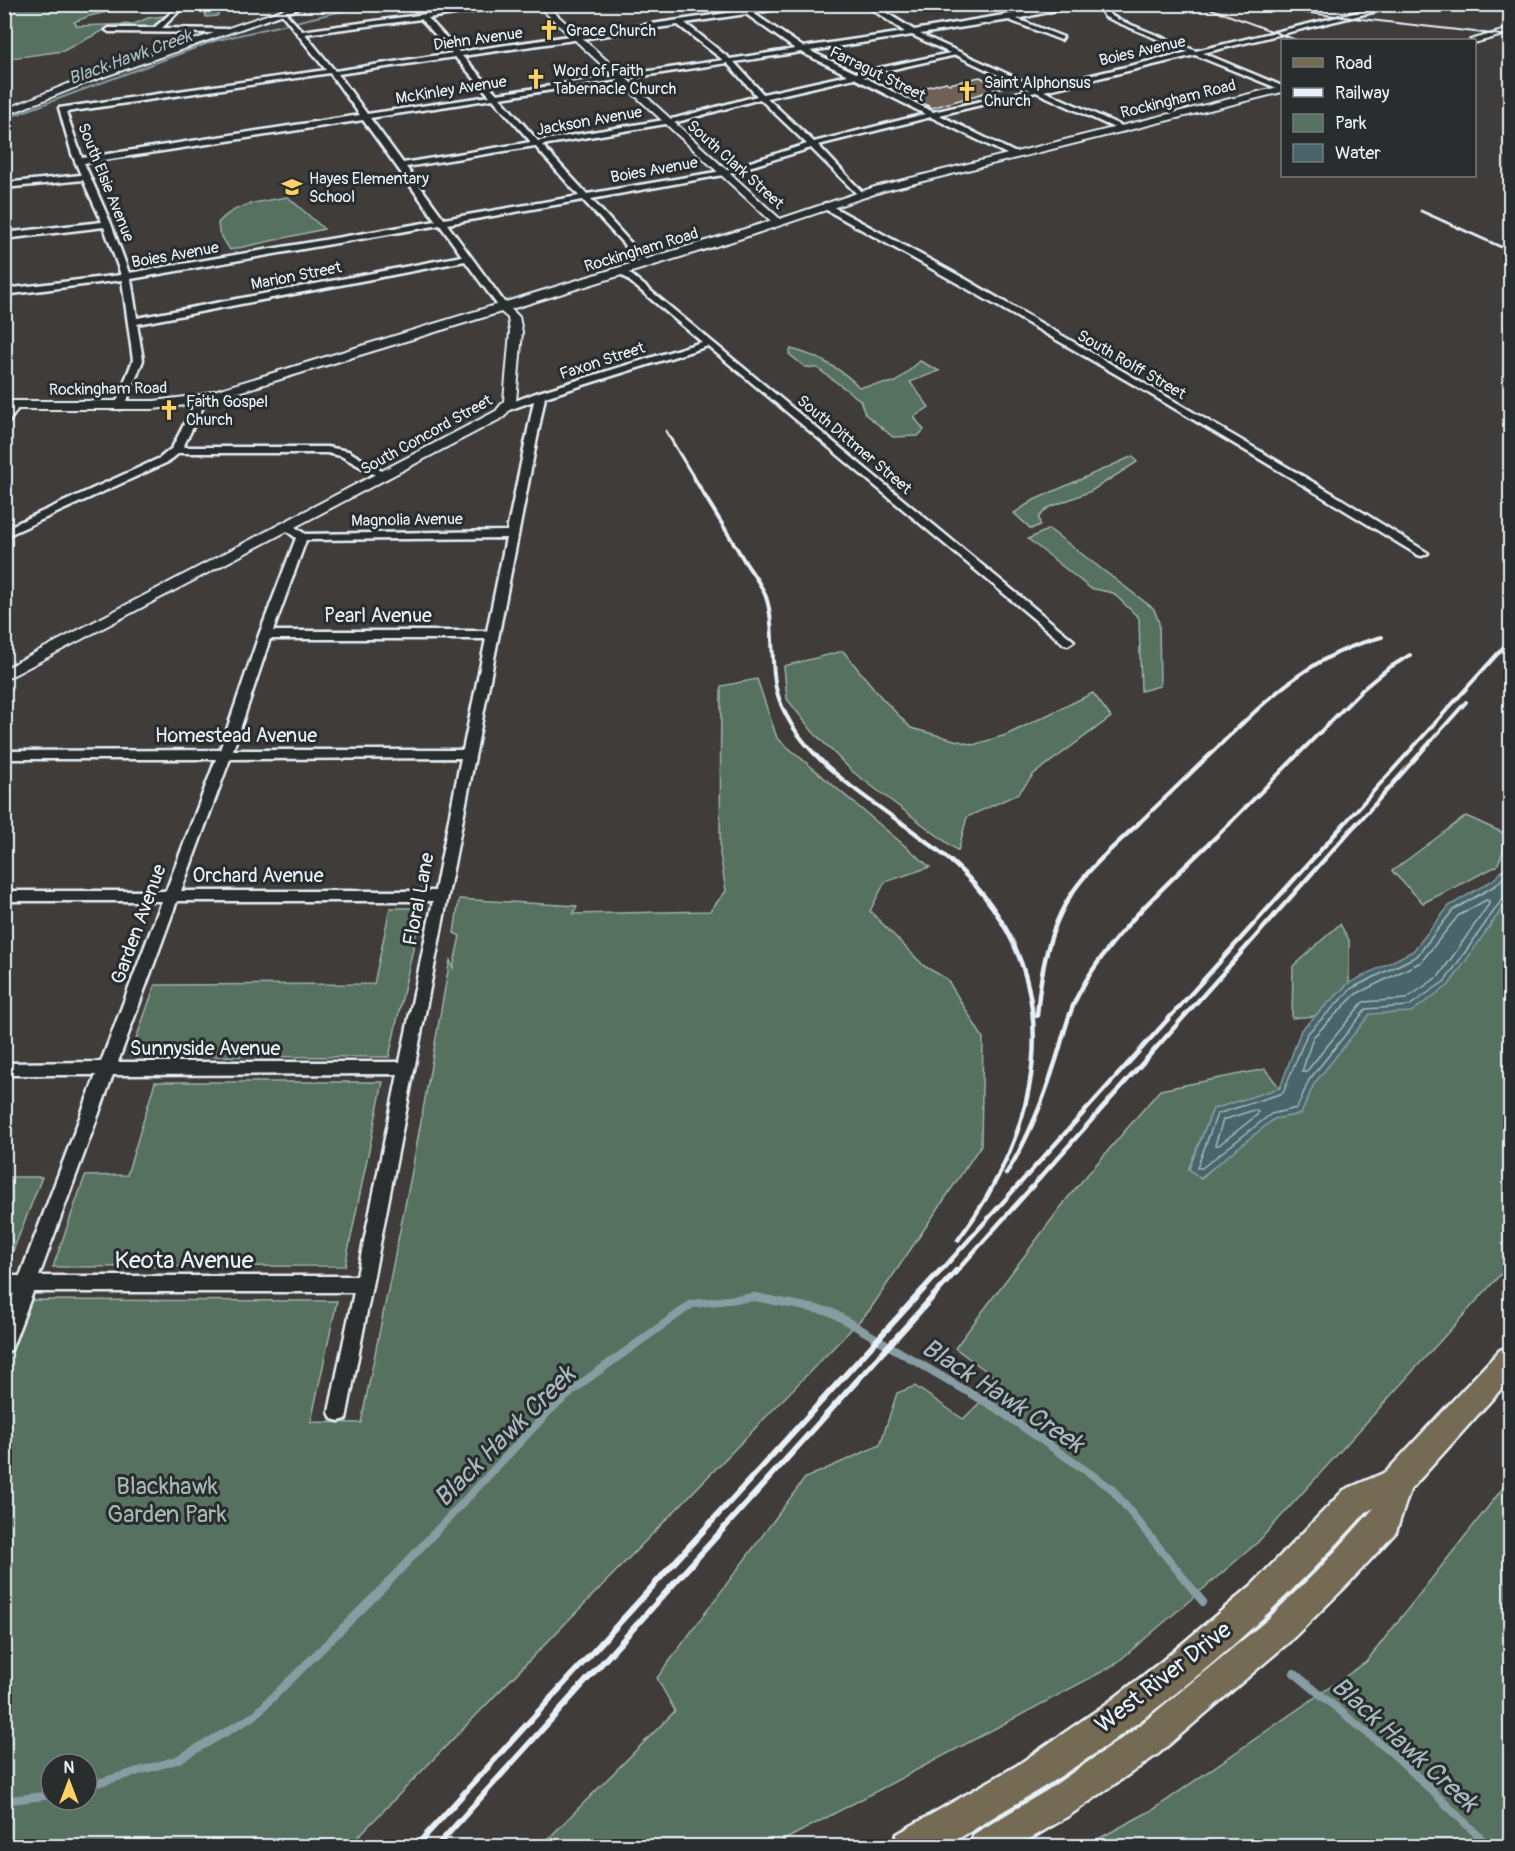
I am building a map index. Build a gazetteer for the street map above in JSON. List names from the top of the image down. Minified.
{"streets":{"main road":["West River Drive"],"street":["Diehn Avenue","Boies Avenue","Farragut Street","McKinley Avenue","Rockingham Road","Jackson Avenue","South Clark Street","South Elsie Avenue","Marion Street","Faxon Street","South Rolff Street","South Concord Street","South Dittmer Street","Magnolia Avenue","Pearl Avenue","Homestead Avenue","Orchard Avenue","Floral Lane","Garden Avenue","Sunnyside Avenue","Keota Avenue"]},"crossings":[["Diehn Avenue","Farragut Street"],["Diehn Avenue","South Clark Street"],["Diehn Avenue","South Elsie Avenue"],["Diehn Avenue","South Concord Street"],["Boies Avenue","Farragut Street"],["Boies Avenue","South Clark Street"],["Boies Avenue","South Elsie Avenue"],["Boies Avenue","South Concord Street"],["Farragut Street","McKinley Avenue"],["Farragut Street","Rockingham Road"],["Farragut Street","Jackson Avenue"],["McKinley Avenue","South Clark Street"],["McKinley Avenue","South Elsie Avenue"],["McKinley Avenue","South Concord Street"],["Rockingham Road","South Clark Street"],["Rockingham Road","South Elsie Avenue"],["Rockingham Road","South Rolff Street"],["Rockingham Road","South Concord Street"],["Rockingham Road","South Dittmer Street"],["Jackson Avenue","South Clark Street"],["Jackson Avenue","South Concord Street"],["South Elsie Avenue","Marion Street"],["Marion Street","South Concord Street"],["Faxon Street","South Concord Street"],["Faxon Street","South Dittmer Street"],["Faxon Street","Floral Lane"],["Magnolia Avenue","Floral Lane"],["Magnolia Avenue","Garden Avenue"],["Pearl Avenue","Floral Lane"],["Pearl Avenue","Garden Avenue"],["Homestead Avenue","Floral Lane"],["Homestead Avenue","Garden Avenue"],["Orchard Avenue","Floral Lane"],["Orchard Avenue","Garden Avenue"],["Floral Lane","Sunnyside Avenue"],["Floral Lane","Keota Avenue"],["Garden Avenue","Sunnyside Avenue"],["Garden Avenue","Keota Avenue"]],"water":["Black Hawk Creek"],"parks":["Blackhawk Garden Park"],"places":{"church":["Grace Church","Word of Faith Tabernacle Church","Saint Alphonsus Church","Faith Gospel Church"],"school or university":["Hayes Elementary School"]},"legend":["Road","Railway","Park","Water"],"north":"top"}
